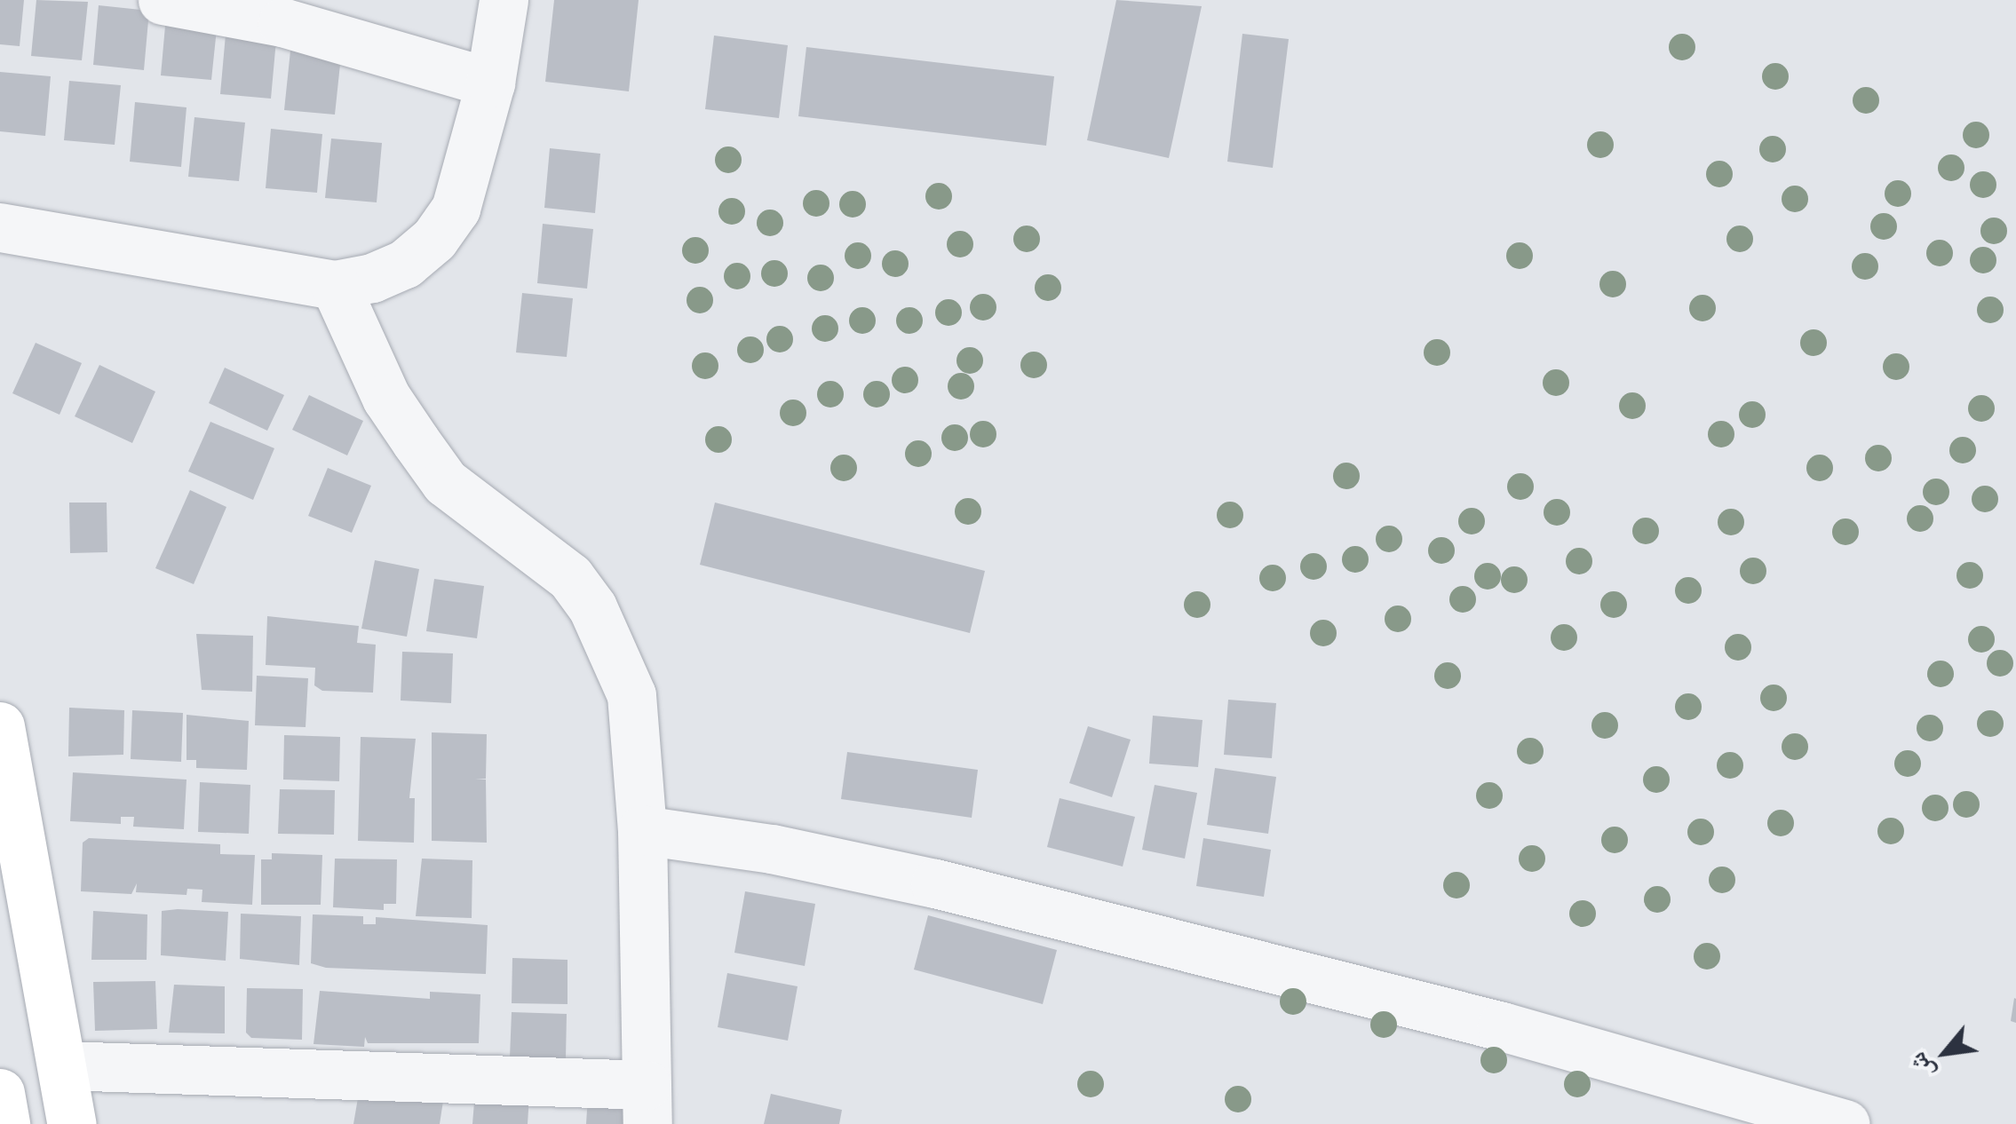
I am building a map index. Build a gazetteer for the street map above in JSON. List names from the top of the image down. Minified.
{"north":"bottom left"}
